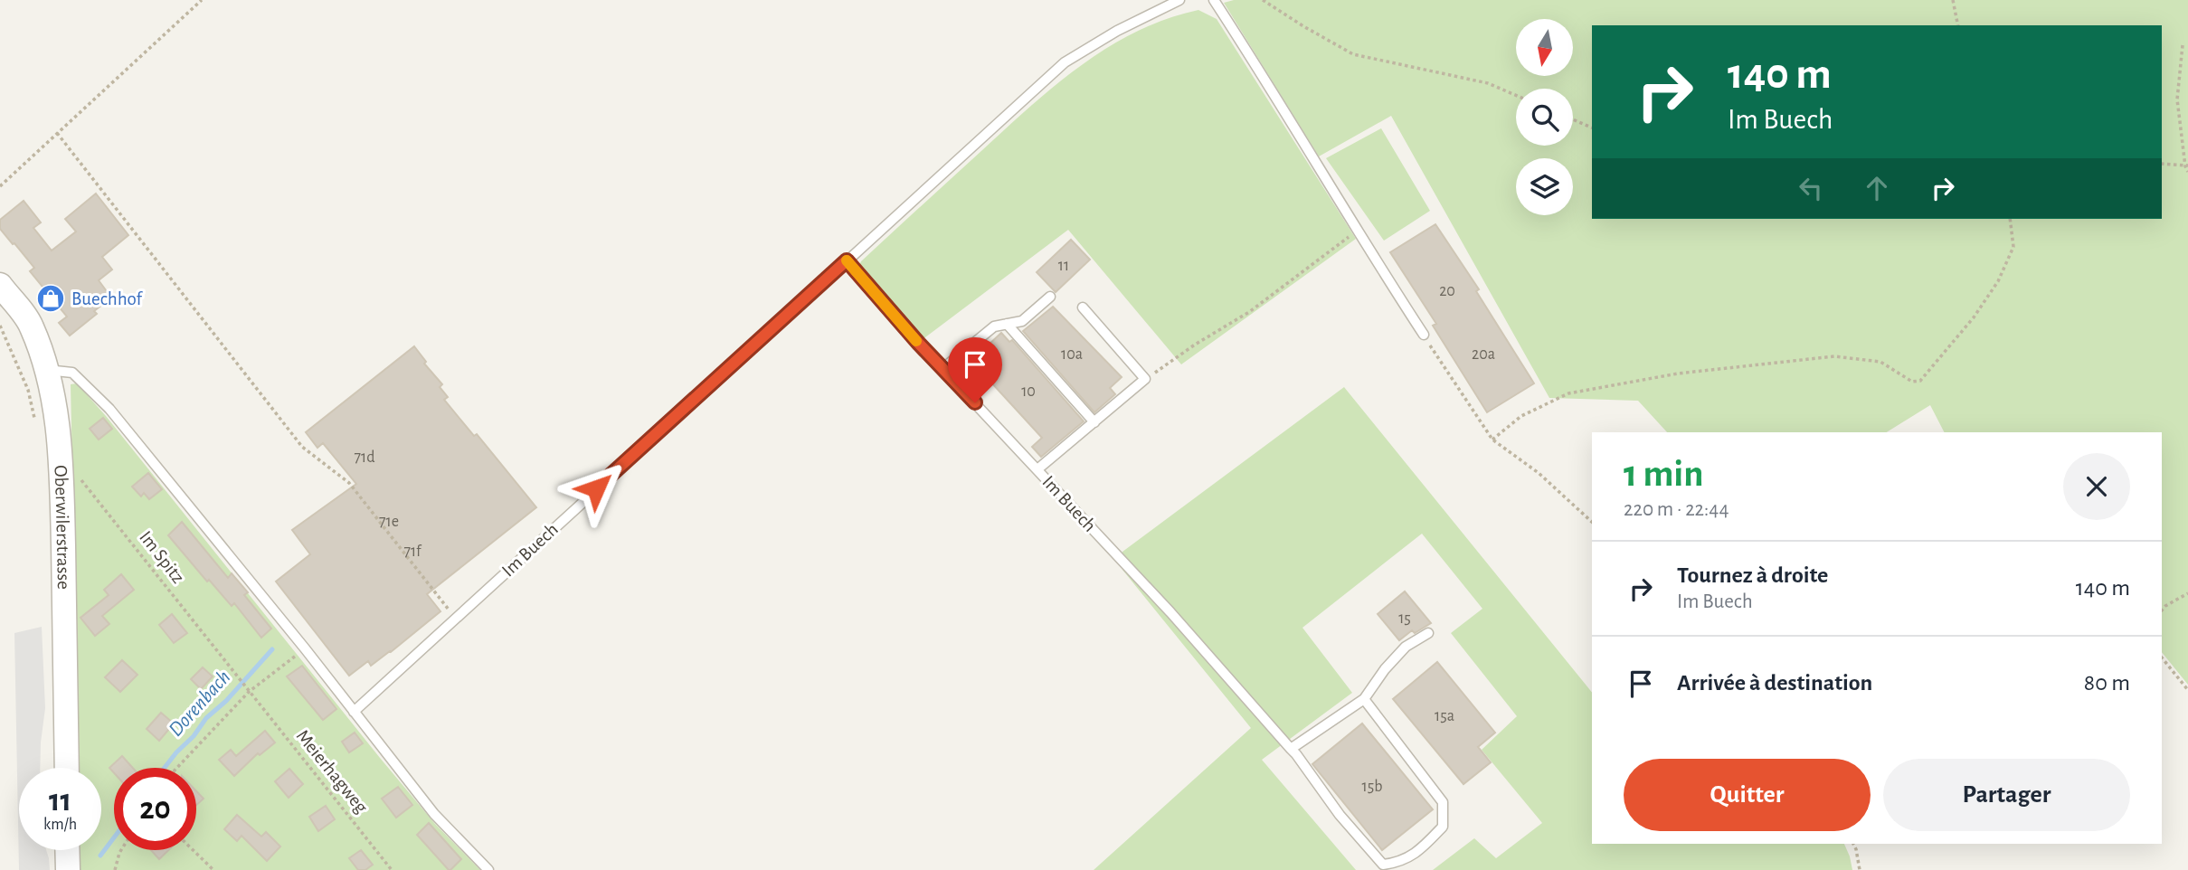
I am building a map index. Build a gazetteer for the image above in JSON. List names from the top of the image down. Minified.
{"streets":{"street":["Oberwilerstrasse"],"lane":["Im Buech"],"path":["Im Spitz","Meierhagweg"]},"crossings":[["Oberwilerstrasse","Im Spitz"],["Im Spitz","Meierhagweg"]],"water":["Dorenbach"],"places":{"shop":["Buechhof"]},"house_numbers":["11","20","10a","20a","10","71d","71e","71f","15","15a","15b"],"north":"bottom","page":{"turn":["140 m","Im Buech"],"heading":["1 min","220 m · 22:44"],"list":[{"name":"Tournez à droite","note":"Im Buech","value":"140 m"},{"name":"Arrivée à destination","value":"80 m"}],"buttons":["Quitter","Partager"],"speed":"11 km/h","limit":"20"}}
